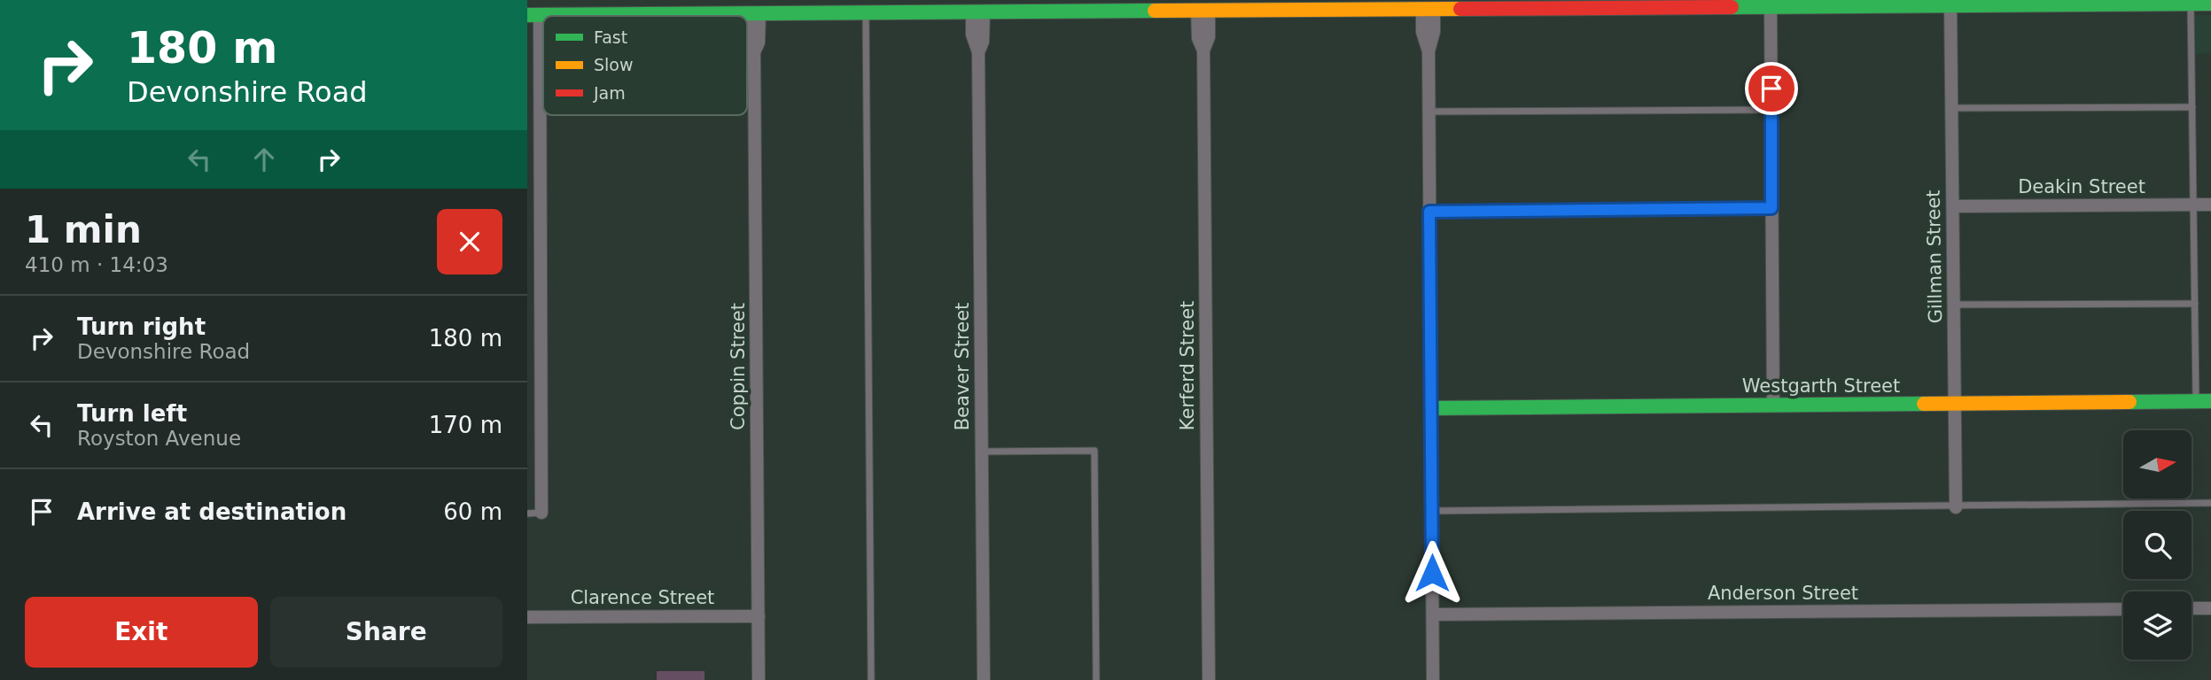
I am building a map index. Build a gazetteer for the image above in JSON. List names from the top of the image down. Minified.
{"streets":{"main road":["Westgarth Street"],"street":["Deakin Street","Gillman Street","Kerferd Street","Coppin Street","Beaver Street","Anderson Street","Clarence Street"]},"crossings":[["Deakin Street","Gillman Street"],["Gillman Street","Westgarth Street"],["Coppin Street","Clarence Street"]],"legend":["Fast","Slow","Jam"],"north":"right","page":{"turn":["180 m","Devonshire Road"],"heading":["1 min","410 m · 14:03"],"list":[{"name":"Turn right","note":"Devonshire Road","value":"180 m"},{"name":"Turn left","note":"Royston Avenue","value":"170 m"},{"name":"Arrive at destination","value":"60 m"}],"buttons":["Exit","Share"]}}
